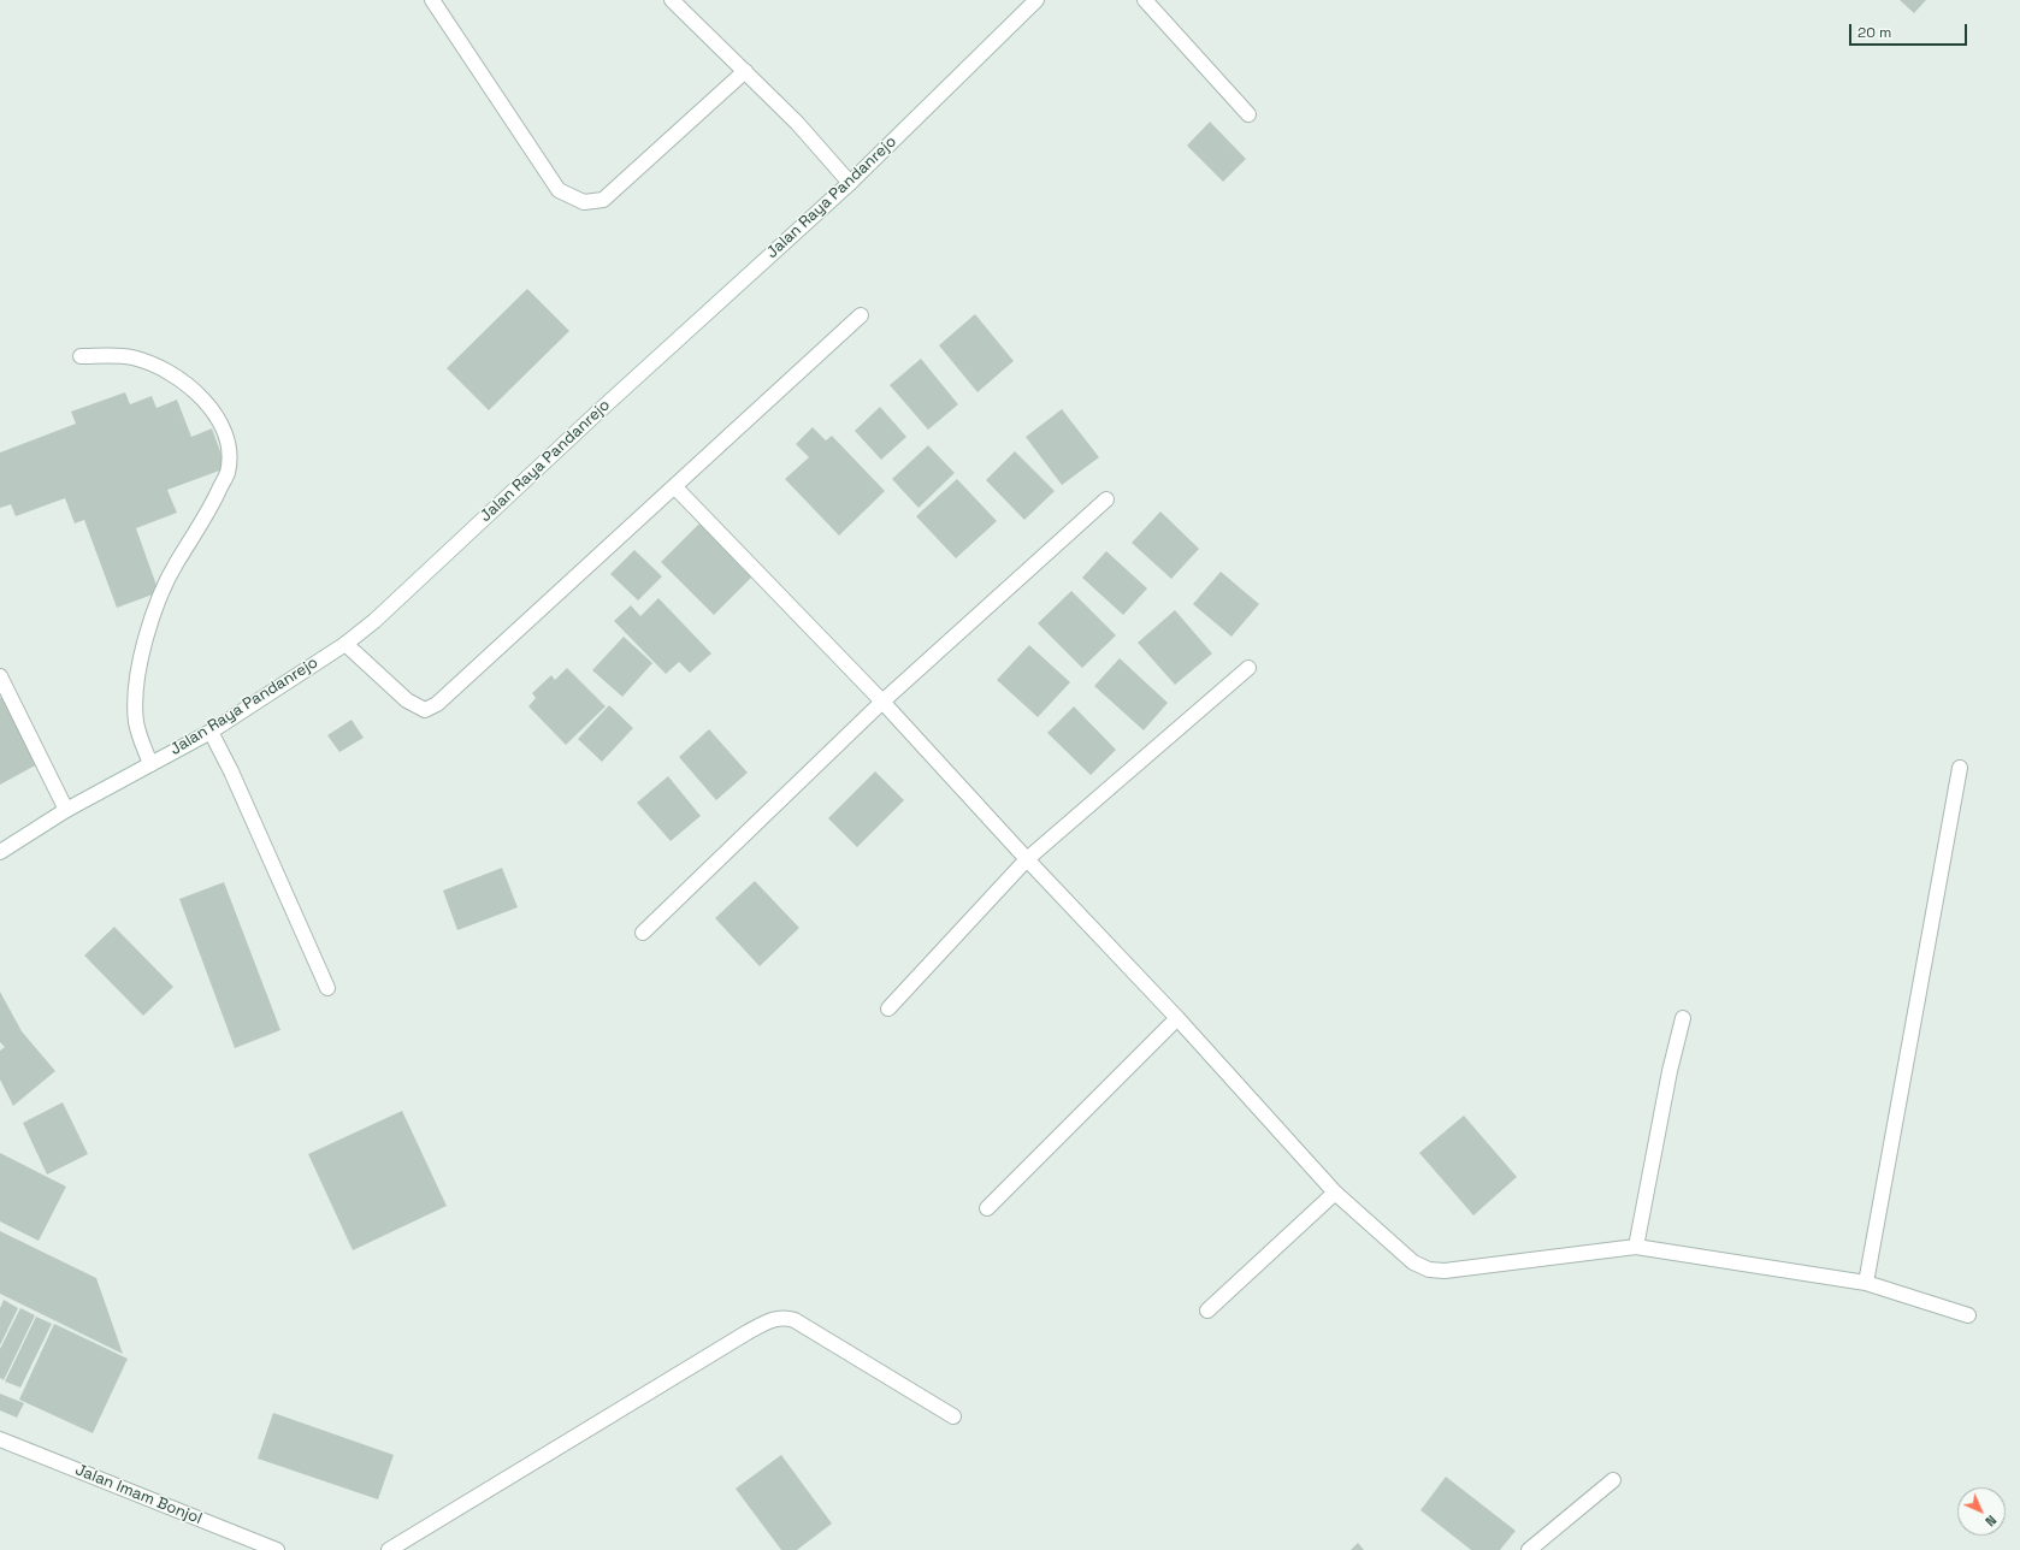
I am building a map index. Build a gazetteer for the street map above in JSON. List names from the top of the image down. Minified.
{"streets":{"street":["Jalan Raya Pandanrejo","Jalan Imam Bonjol"]},"scale_bar":"20 m","north":"bottom right"}
